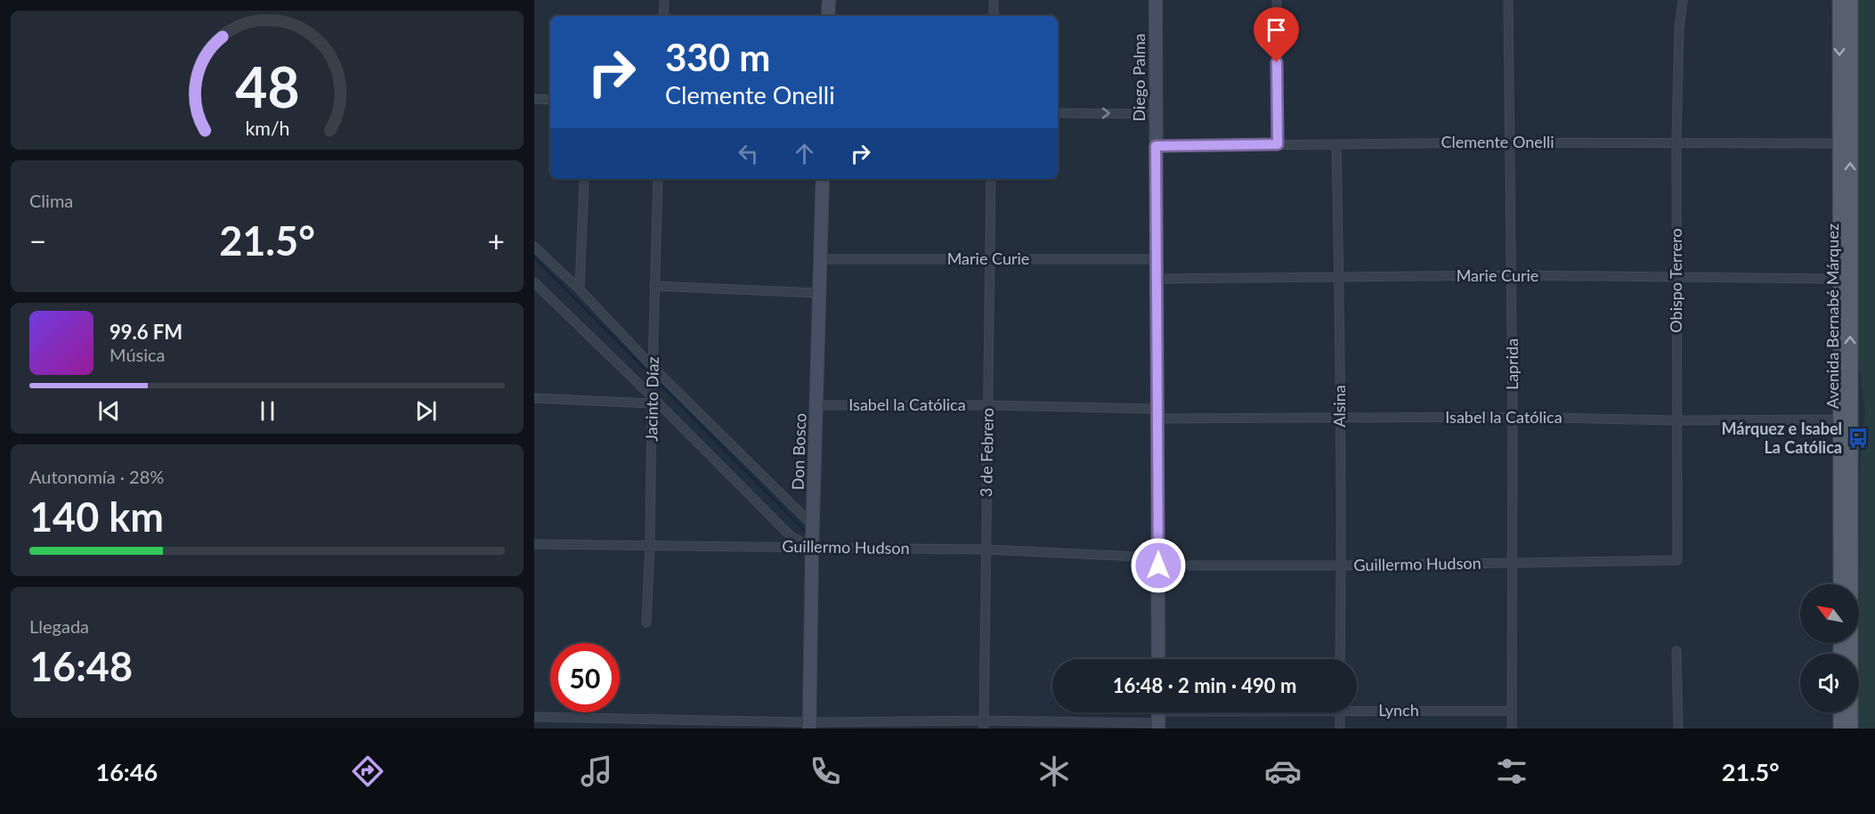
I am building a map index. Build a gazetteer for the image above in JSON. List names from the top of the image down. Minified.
{"streets":{"main road":["Diego Palma","Avenida Bernabé Márquez","Don Bosco"],"street":["Clemente Onelli","Marie Curie","Obispo Terrero","Laprida","Jacinto Díaz","Isabel la Católica","Alsina","3 de Febrero","Guillermo Hudson","Lynch"]},"crossings":[["Diego Palma","Clemente Onelli"],["Diego Palma","Marie Curie"],["Diego Palma","Isabel la Católica"],["Diego Palma","Guillermo Hudson"],["Clemente Onelli","Obispo Terrero"],["Clemente Onelli","Avenida Bernabé Márquez"],["Clemente Onelli","Laprida"],["Clemente Onelli","Alsina"],["Marie Curie","Obispo Terrero"],["Marie Curie","Avenida Bernabé Márquez"],["Marie Curie","Laprida"],["Marie Curie","Alsina"],["Marie Curie","Don Bosco"],["Marie Curie","3 de Febrero"],["Obispo Terrero","Isabel la Católica"],["Obispo Terrero","Guillermo Hudson"],["Avenida Bernabé Márquez","Isabel la Católica"],["Laprida","Isabel la Católica"],["Laprida","Guillermo Hudson"],["Laprida","Lynch"],["Jacinto Díaz","Guillermo Hudson"],["Isabel la Católica","Alsina"],["Isabel la Católica","Don Bosco"],["Isabel la Católica","3 de Febrero"],["Alsina","Guillermo Hudson"],["Don Bosco","Guillermo Hudson"],["Don Bosco","Lynch"],["3 de Febrero","Guillermo Hudson"],["3 de Febrero","Lynch"]],"places":{"bus stop":["Márquez e Isabel La Católica"]},"north":"top left","page":{"turn":["330 m","Clemente Onelli"],"tile":["Clima",["Autonomía · 28%","140 km"],["Llegada","16:48"]],"heat":["−","21.5°","+"],"song":["99.6 FM","Música"],"limit":"50","trip":"16:48 · 2 min · 490 m","tabs":["16:46","21.5°"],"gauge":["48","km/h"]}}
